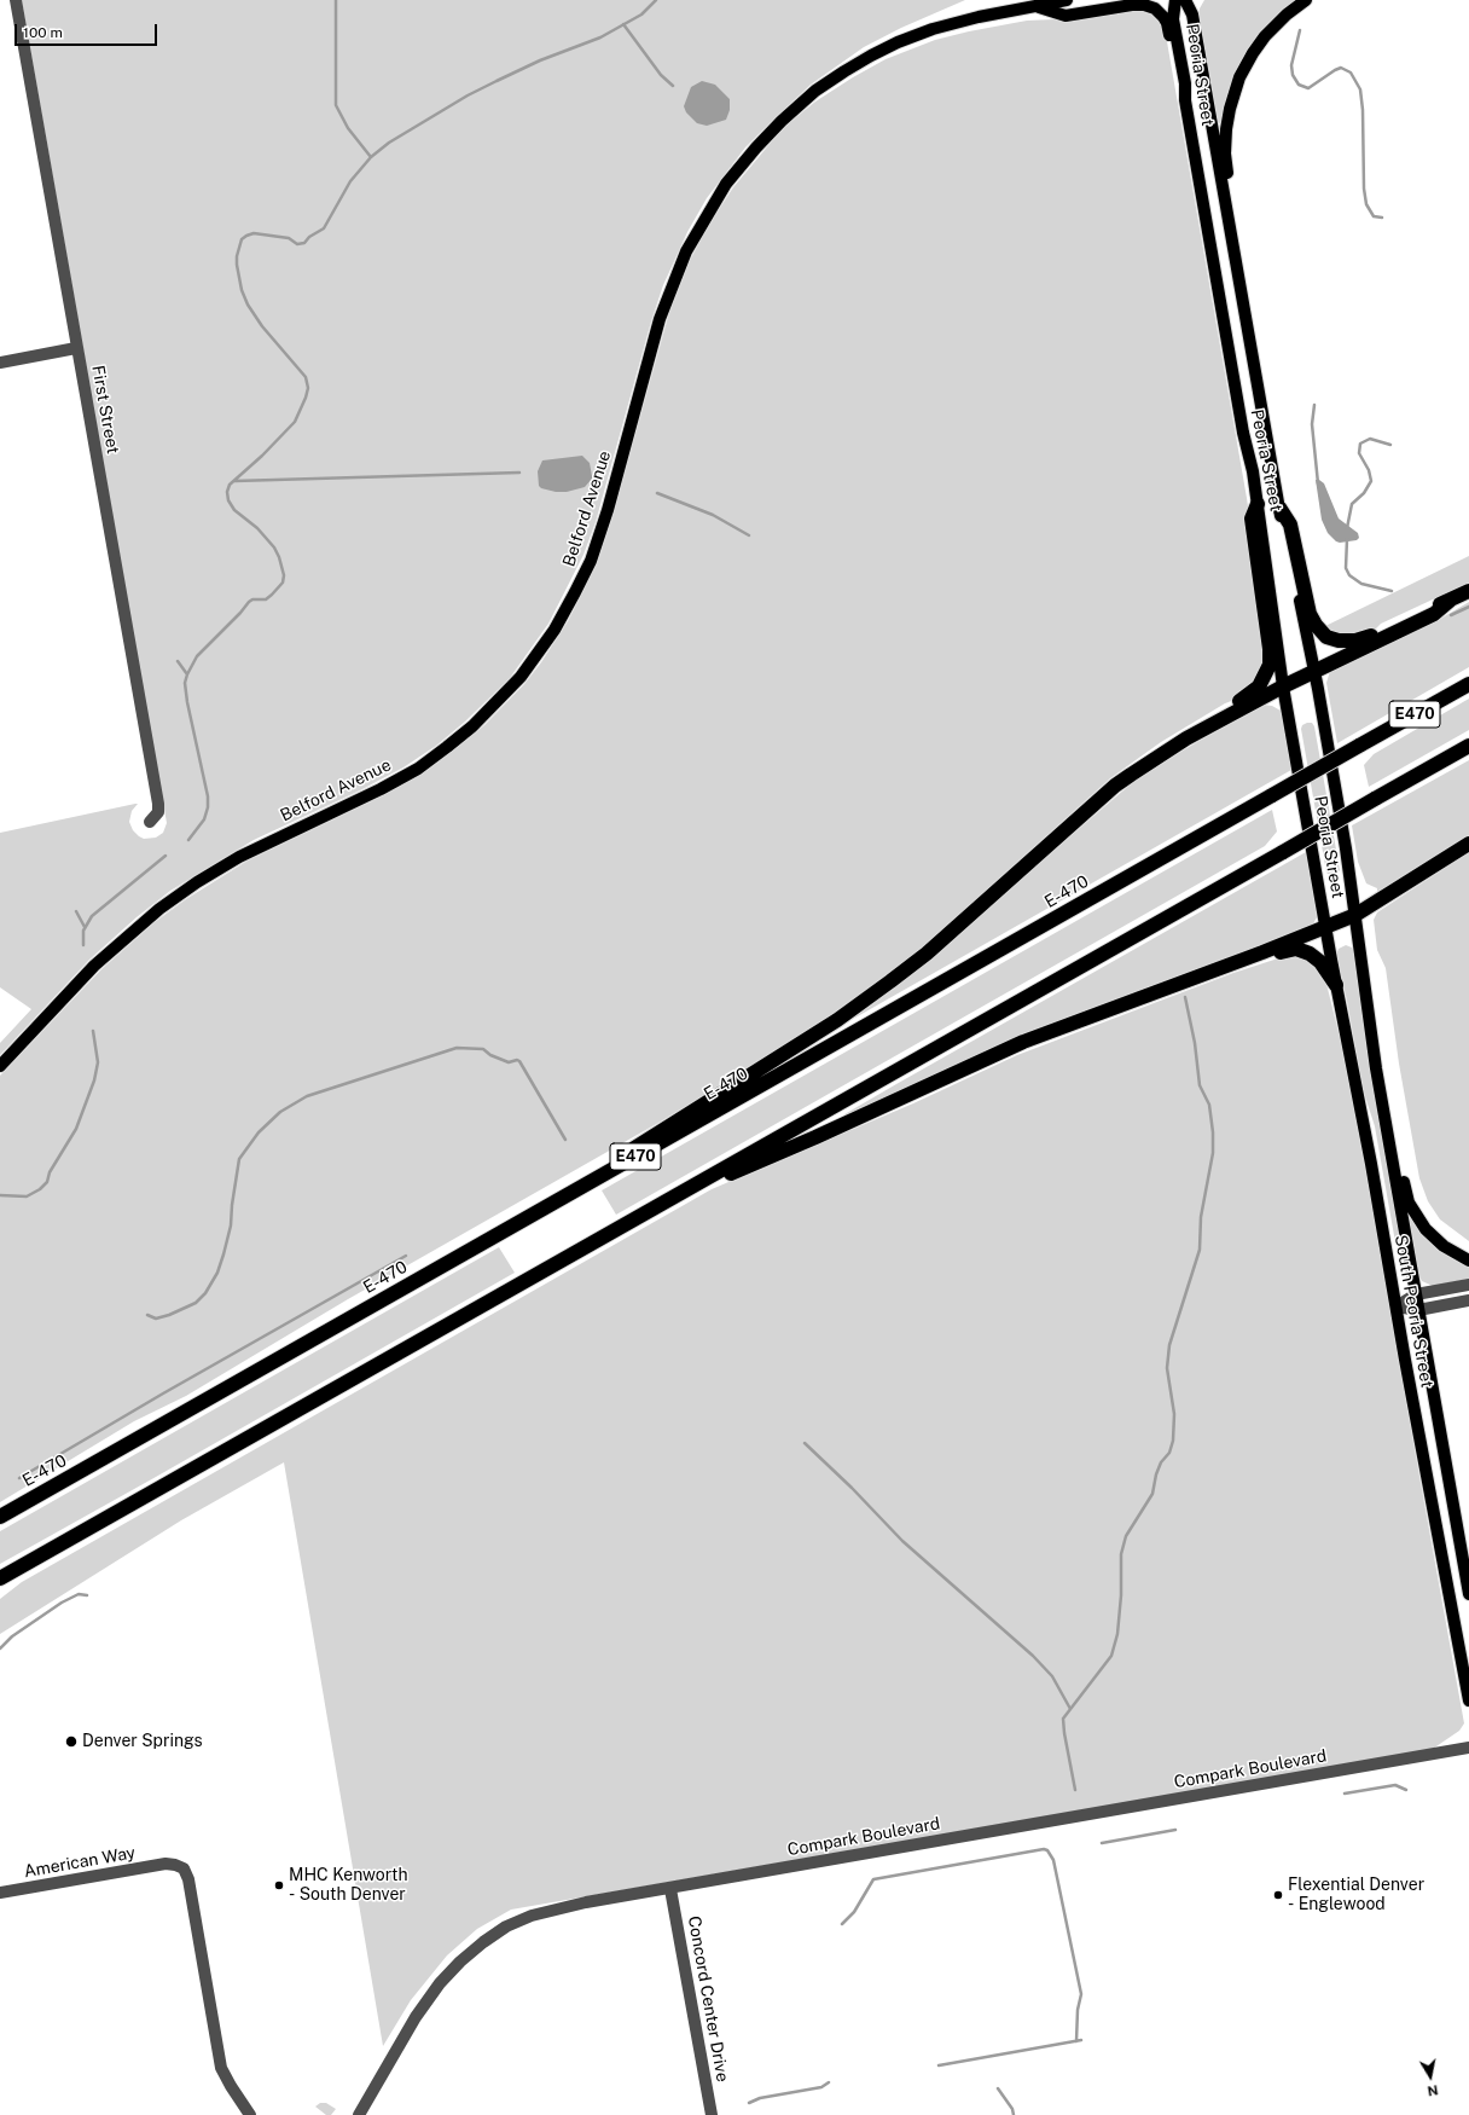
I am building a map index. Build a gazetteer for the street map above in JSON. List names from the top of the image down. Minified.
{"streets":{"highway":["E470","E-470"],"main road":["Peoria Street","Belford Avenue","South Peoria Street"],"street":["First Street","Compark Boulevard","American Way","Concord Center Drive"]},"crossings":[["Peoria Street","South Peoria Street"],["Compark Boulevard","Concord Center Drive"]],"places":["Denver Springs","MHC Kenworth - South Denver","Flexential Denver - Englewood"],"scale_bar":"100 m","north":"bottom"}
